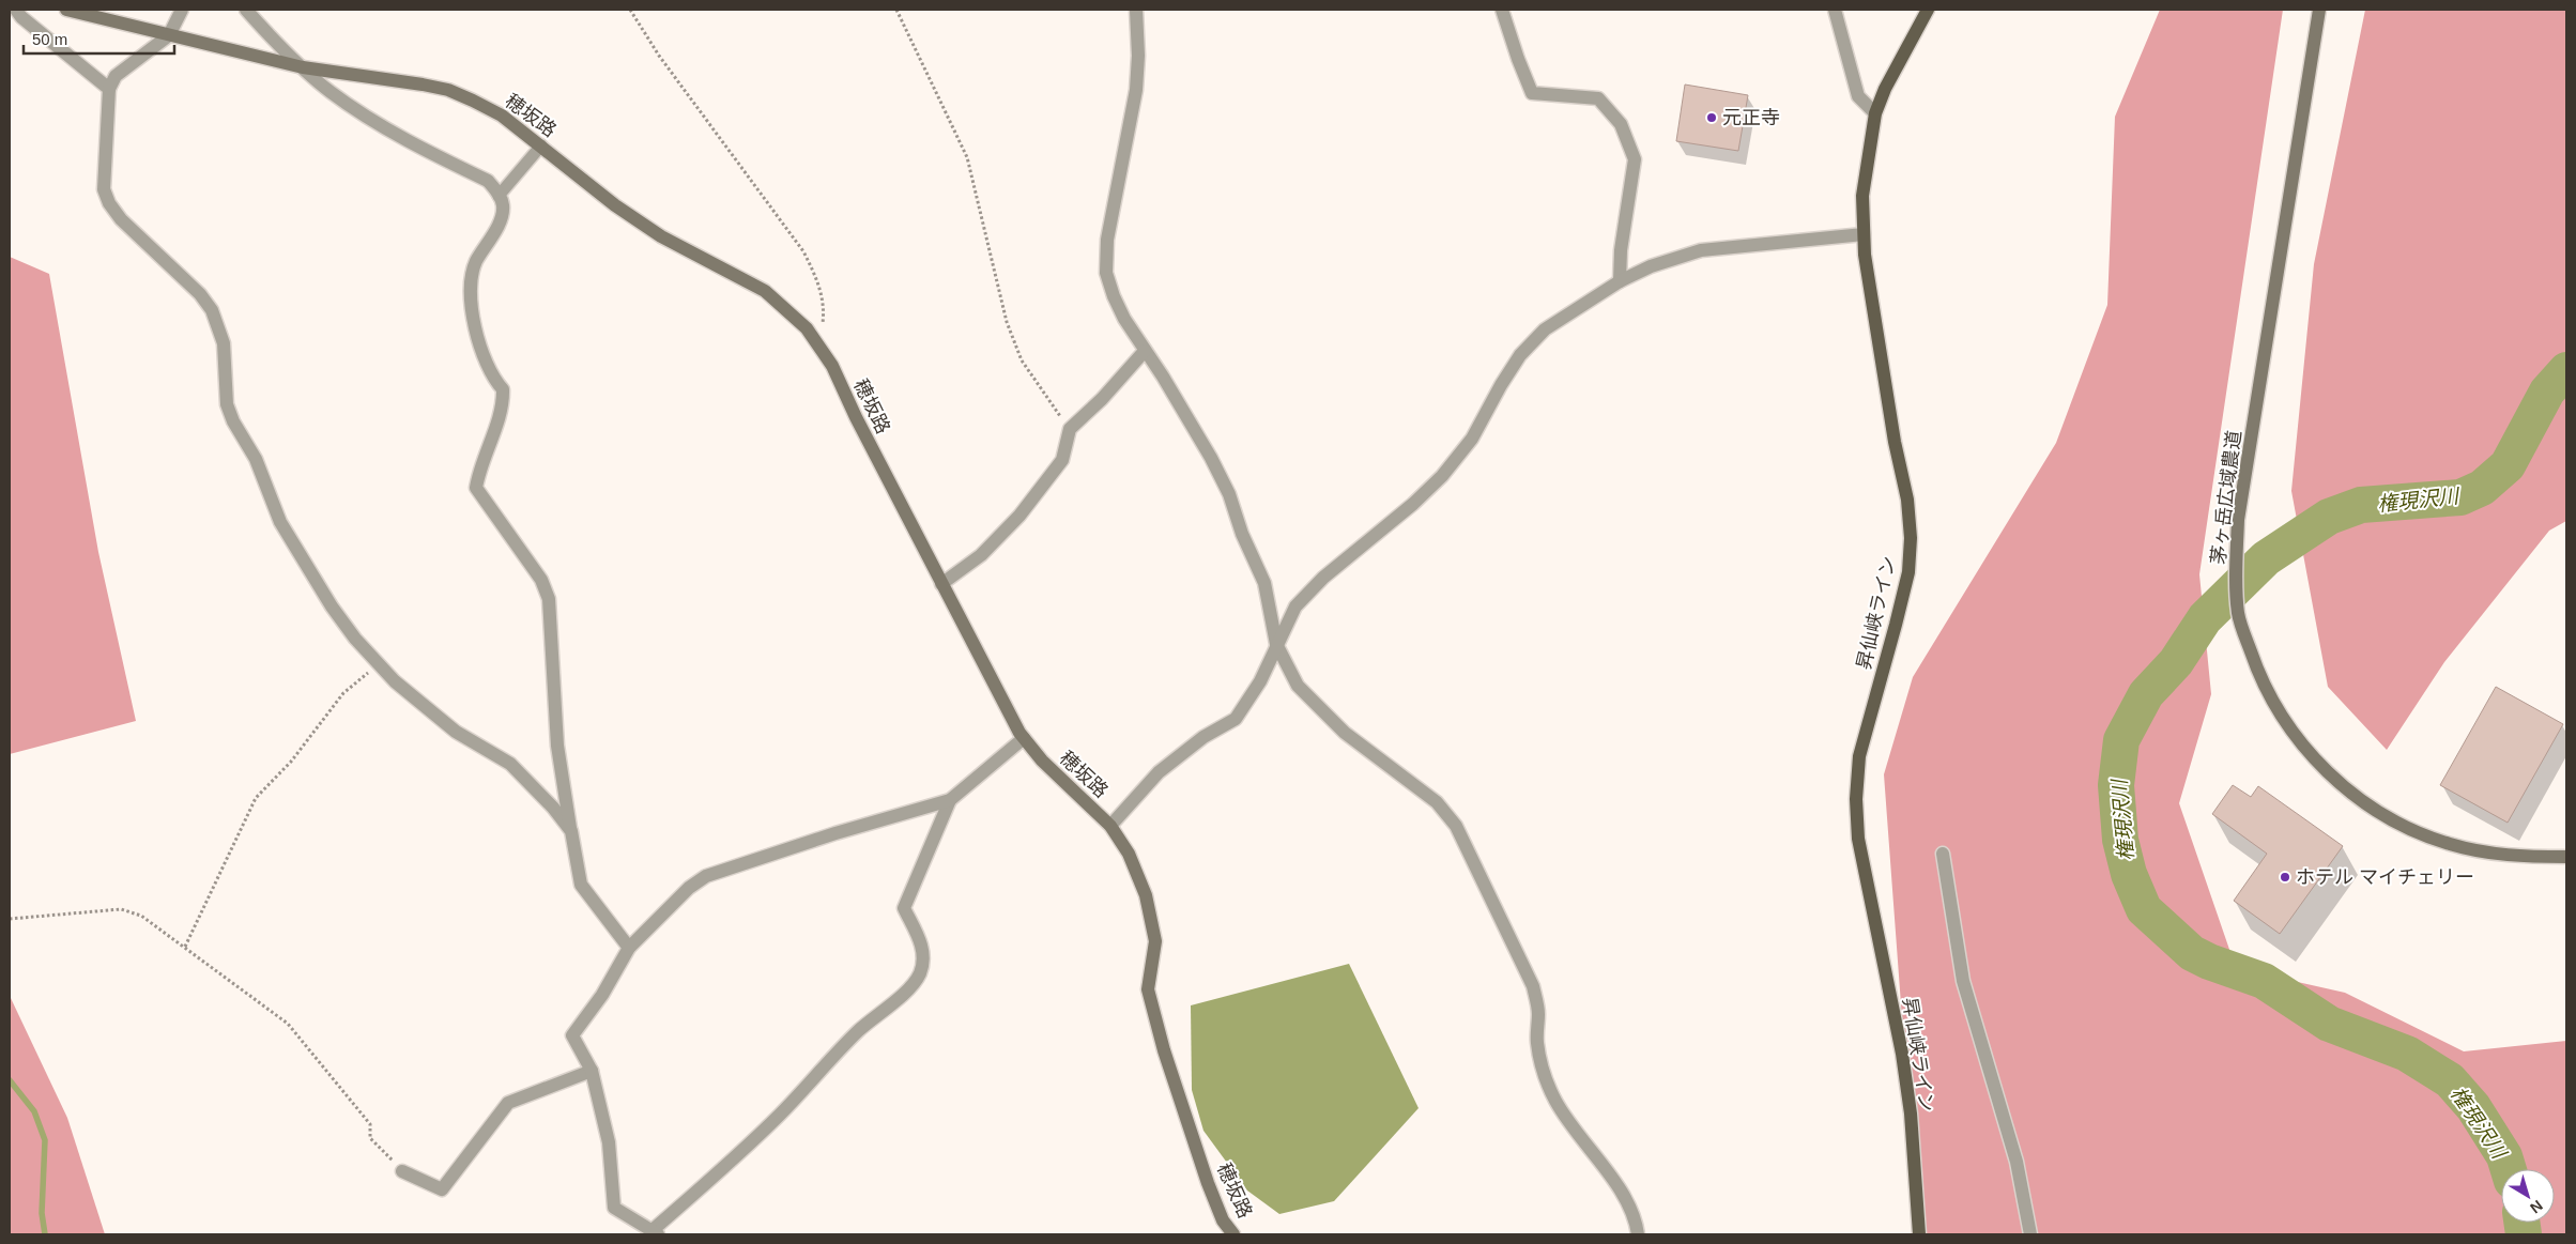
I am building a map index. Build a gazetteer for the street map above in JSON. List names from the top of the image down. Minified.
{"streets":{"main road":["穂坂路","茅ヶ岳広域農道","昇仙峡ライン"]},"water":["権現沢川"],"places":["元正寺","ホテル マイチェリー"],"scale_bar":"50 m","north":"bottom right"}
